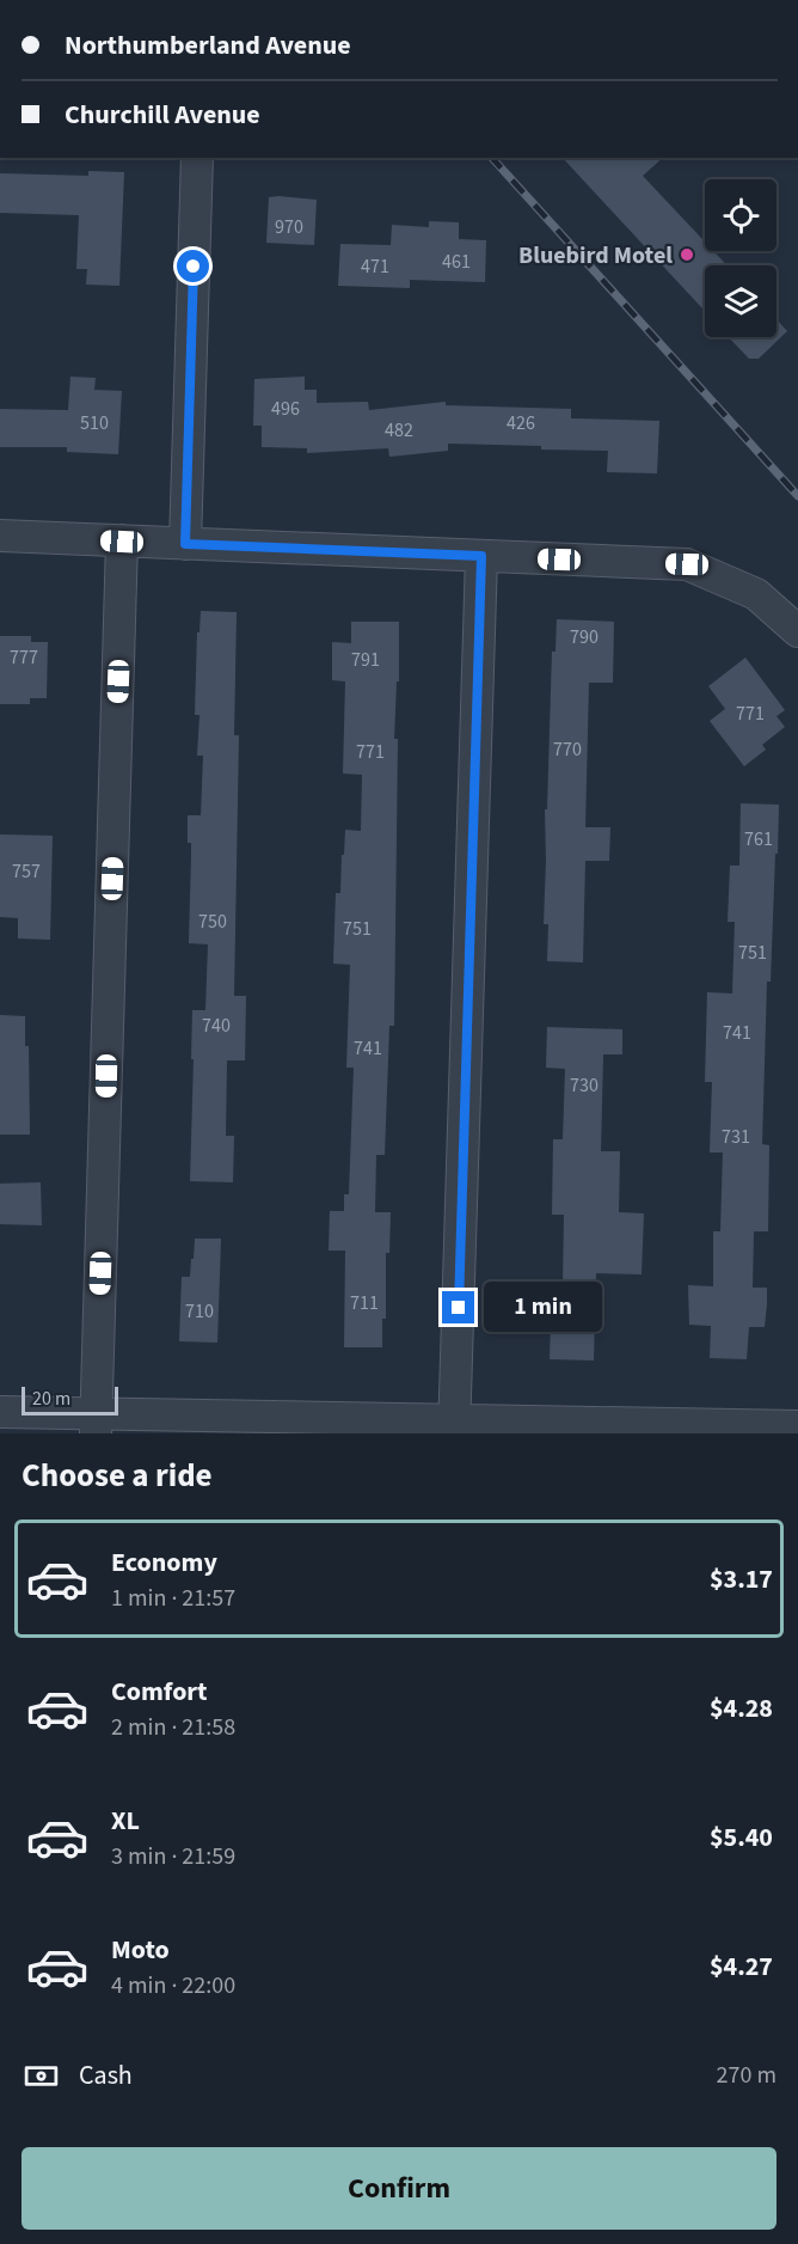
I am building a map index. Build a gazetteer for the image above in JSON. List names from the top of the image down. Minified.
{"places":["Bluebird Motel"],"house_numbers":["970","461","471","496","510","426","482","790","777","791","771","770","771","761","757","750","751","751","740","741","741","730","731","711","710"],"scale_bar":"20 m","page":{"banner":["Northumberland Avenue","Churchill Avenue"],"bubble":"1 min","scale":"20 m","heading":"Choose a ride","list":[{"name":"Economy","note":"1 min · 21:57","value":"$3.17"},{"name":"Comfort","note":"2 min · 21:58","value":"$4.28"},{"name":"XL","note":"3 min · 21:59","value":"$5.40"},{"name":"Moto","note":"4 min · 22:00","value":"$4.27"}],"pay":["Cash","270 m"],"buttons":"Confirm"}}
